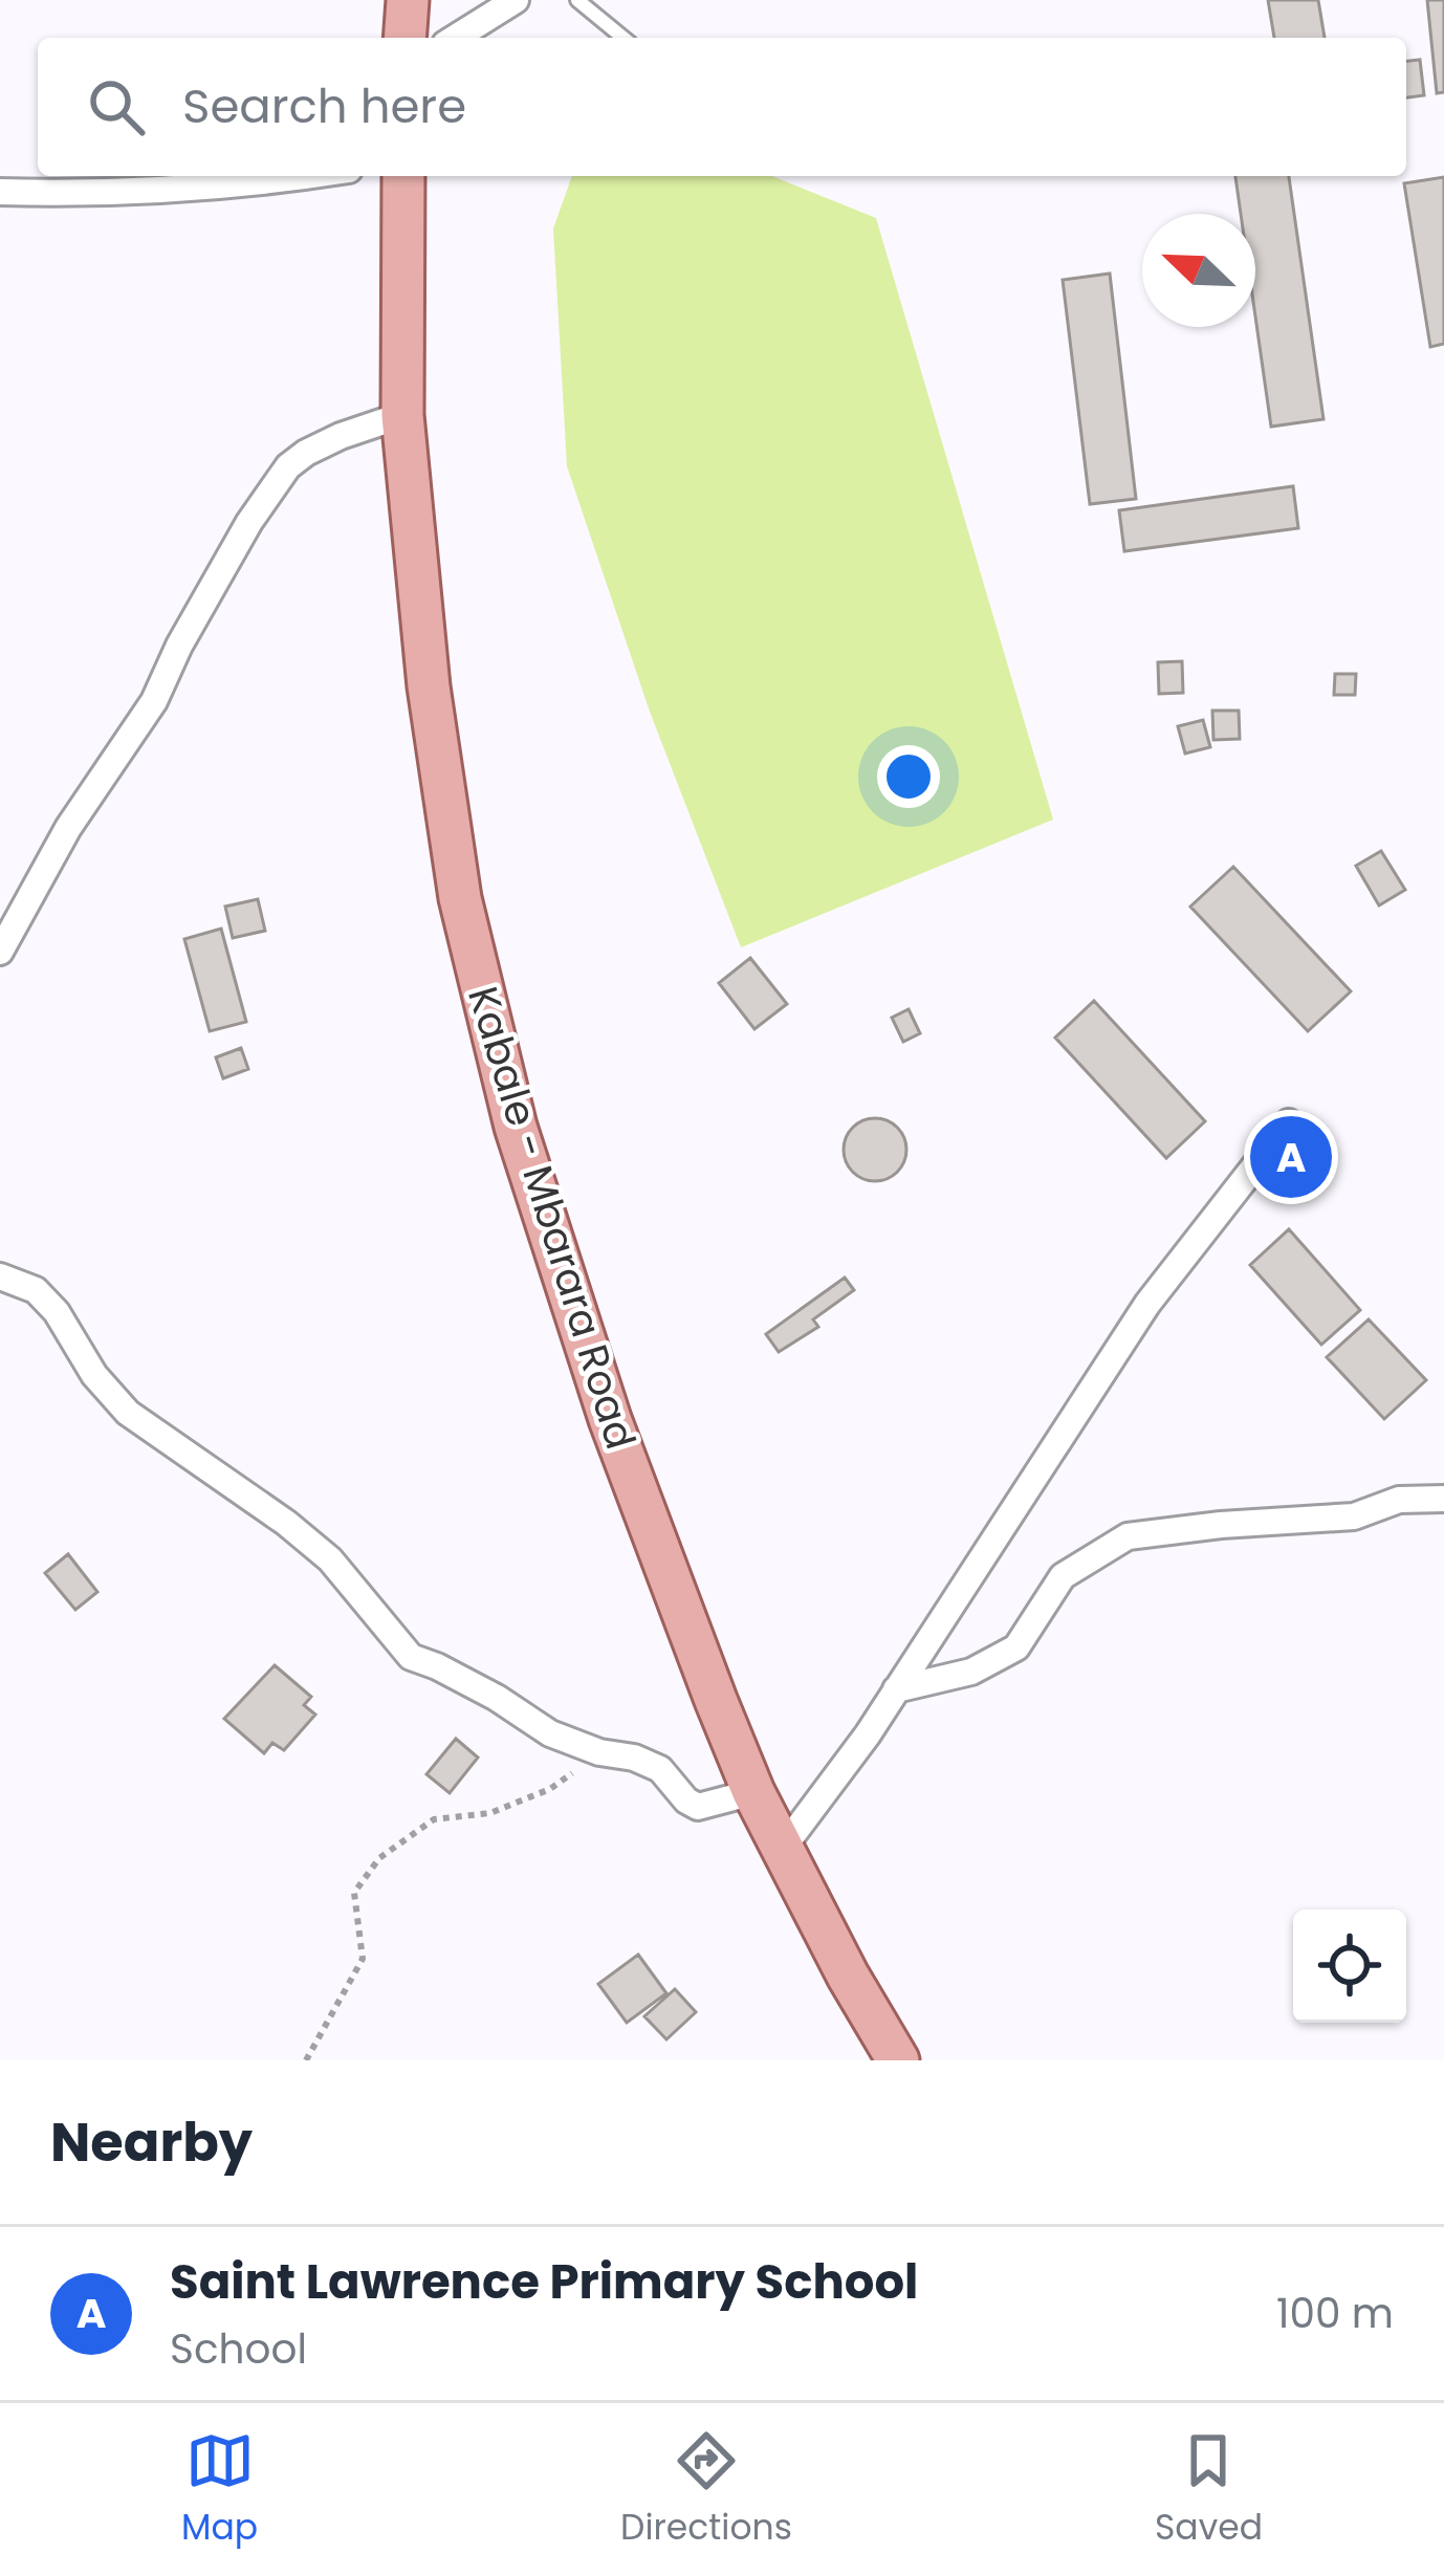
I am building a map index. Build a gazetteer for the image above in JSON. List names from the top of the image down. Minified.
{"streets":{"main road":["Kabale - Mbarara Road"]},"north":"top left","page":{"search":"Search here","pins":"A","heading":"Nearby","list":[{"mark":"A","name":"Saint Lawrence Primary School","note":"School","value":"100 m"}],"nav":["Map","Directions","Saved"]}}
